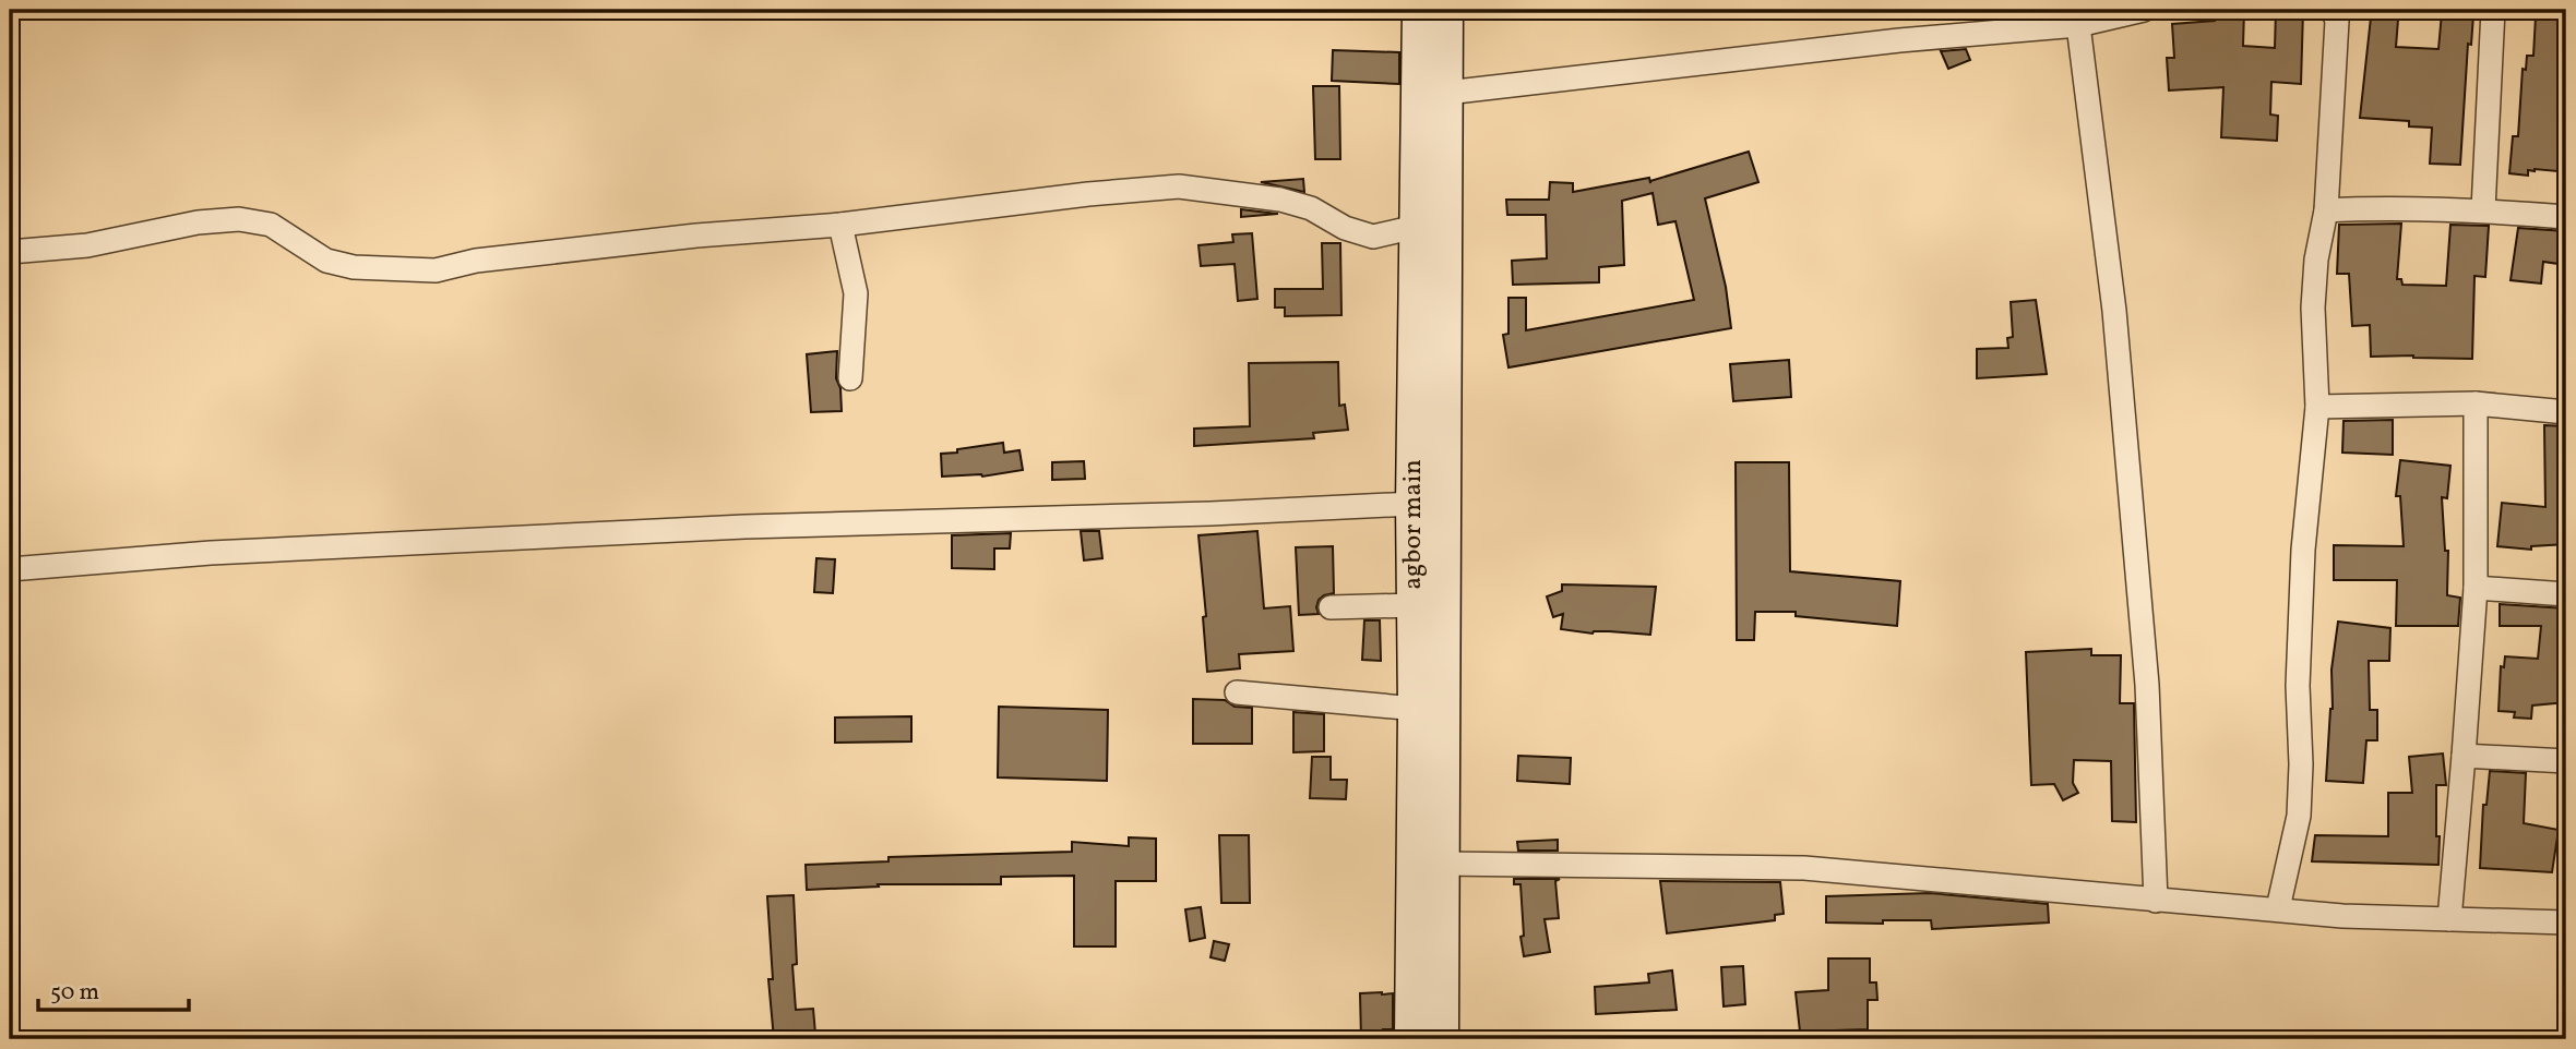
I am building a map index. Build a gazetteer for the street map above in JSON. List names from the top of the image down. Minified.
{"streets":{"main road":["agbor main"]},"scale_bar":"50 m"}
